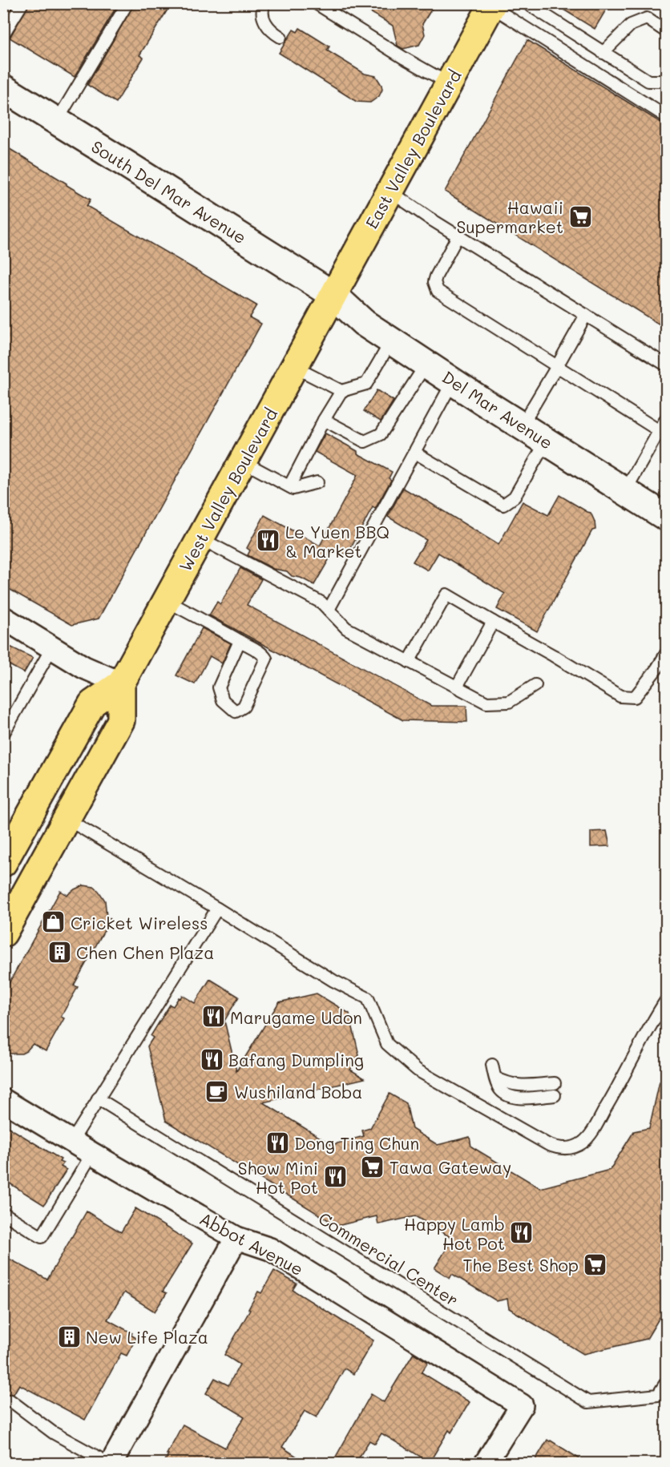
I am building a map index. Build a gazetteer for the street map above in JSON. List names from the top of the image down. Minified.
{"streets":{"main road":["East Valley Boulevard","South Del Mar Avenue","Del Mar Avenue","West Valley Boulevard"],"street":["Abbot Avenue"],"lane":["Commercial Center"]},"crossings":[["East Valley Boulevard","South Del Mar Avenue"],["East Valley Boulevard","Del Mar Avenue"],["East Valley Boulevard","West Valley Boulevard"],["South Del Mar Avenue","Del Mar Avenue"],["South Del Mar Avenue","West Valley Boulevard"],["Del Mar Avenue","West Valley Boulevard"]],"places":{"supermarket":["Hawaii Supermarket","Tawa Gateway","The Best Shop"],"restaurant":["Le Yuen BBQ & Market","Marugame Udon","Bafang Dumpling","Dong Ting Chun","Show Mini Hot Pot","Happy Lamb Hot Pot"],"shop":["Cricket Wireless"],"building":["Chen Chen Plaza","New Life Plaza"],"cafe":["Wushiland Boba"]}}
